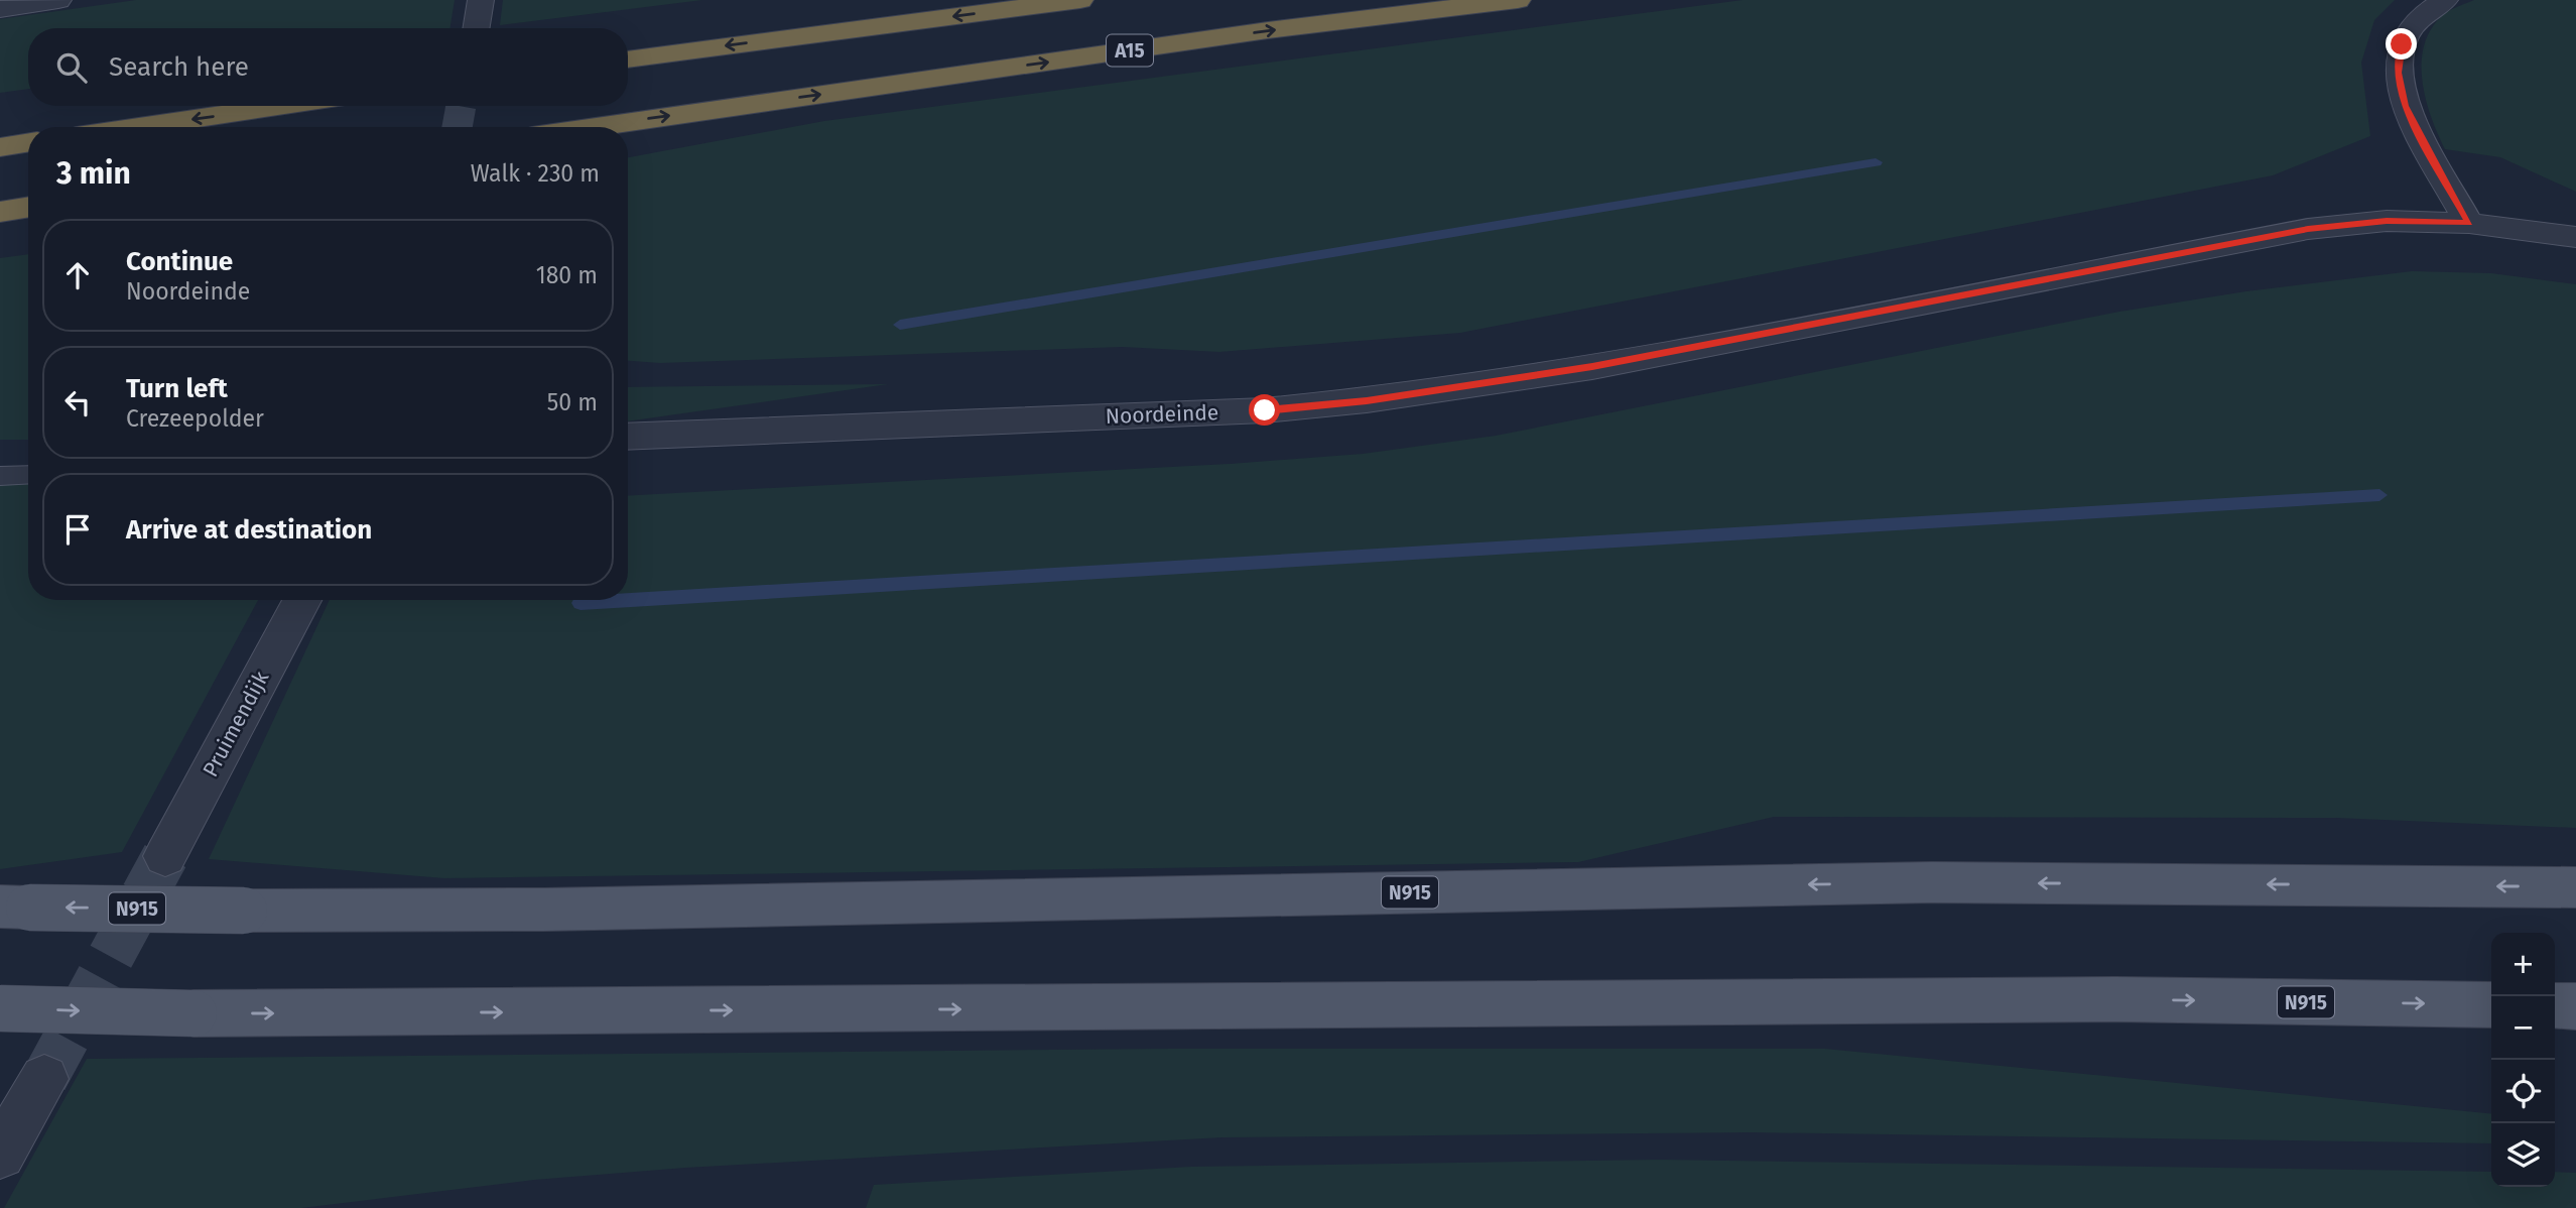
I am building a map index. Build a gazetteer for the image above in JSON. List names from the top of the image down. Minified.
{"streets":{"highway":["A15"],"main road":["N915"],"street":["Noordeinde","Pruimendijk"]},"page":{"search":"Search here","heading":["3 min","Walk · 230 m"],"list":[["Continue","Noordeinde","180 m"],["Turn left","Crezeepolder","50 m"],"Arrive at destination"],"map_buttons":["+","−"]}}
